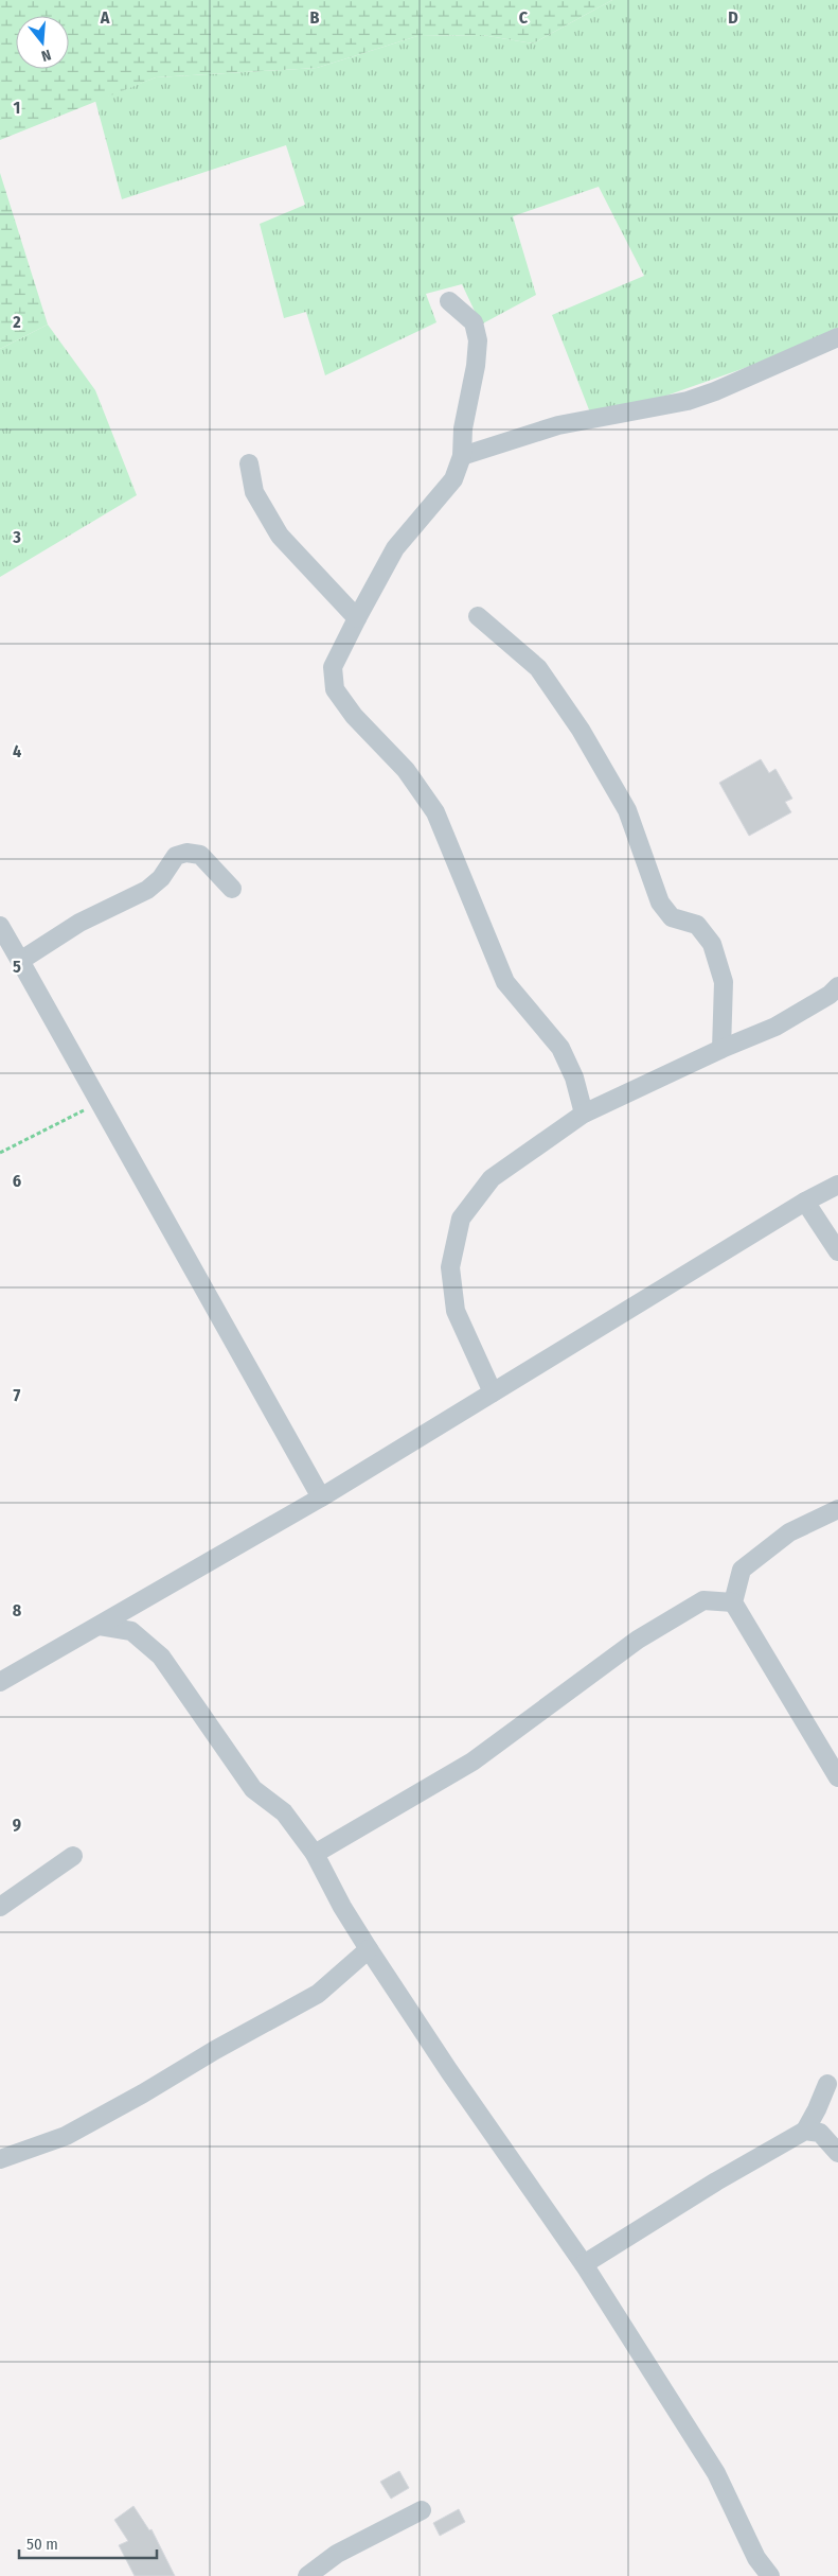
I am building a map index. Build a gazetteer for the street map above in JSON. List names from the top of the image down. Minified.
{"scale_bar":"50 m","north":"bottom","grid":{"columns":["A","B","C","D"],"rows":["1","2","3","4","5","6","7","8","9"]}}
